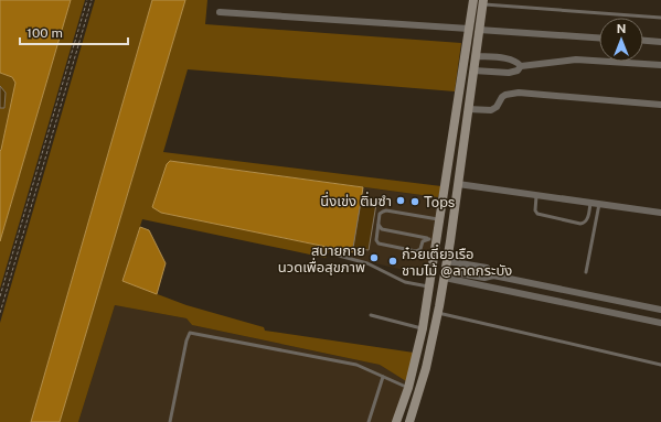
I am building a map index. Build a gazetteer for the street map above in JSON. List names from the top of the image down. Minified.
{"places":["นึ่งเข่ง ติ่มซำ","Tops","สบายกาย นวดเพื่อสุขภาพ","ก๋วยเตี๋ยวเรือ ชามไม้ @ลาดกระบัง"],"scale_bar":"100 m","north":"top"}
